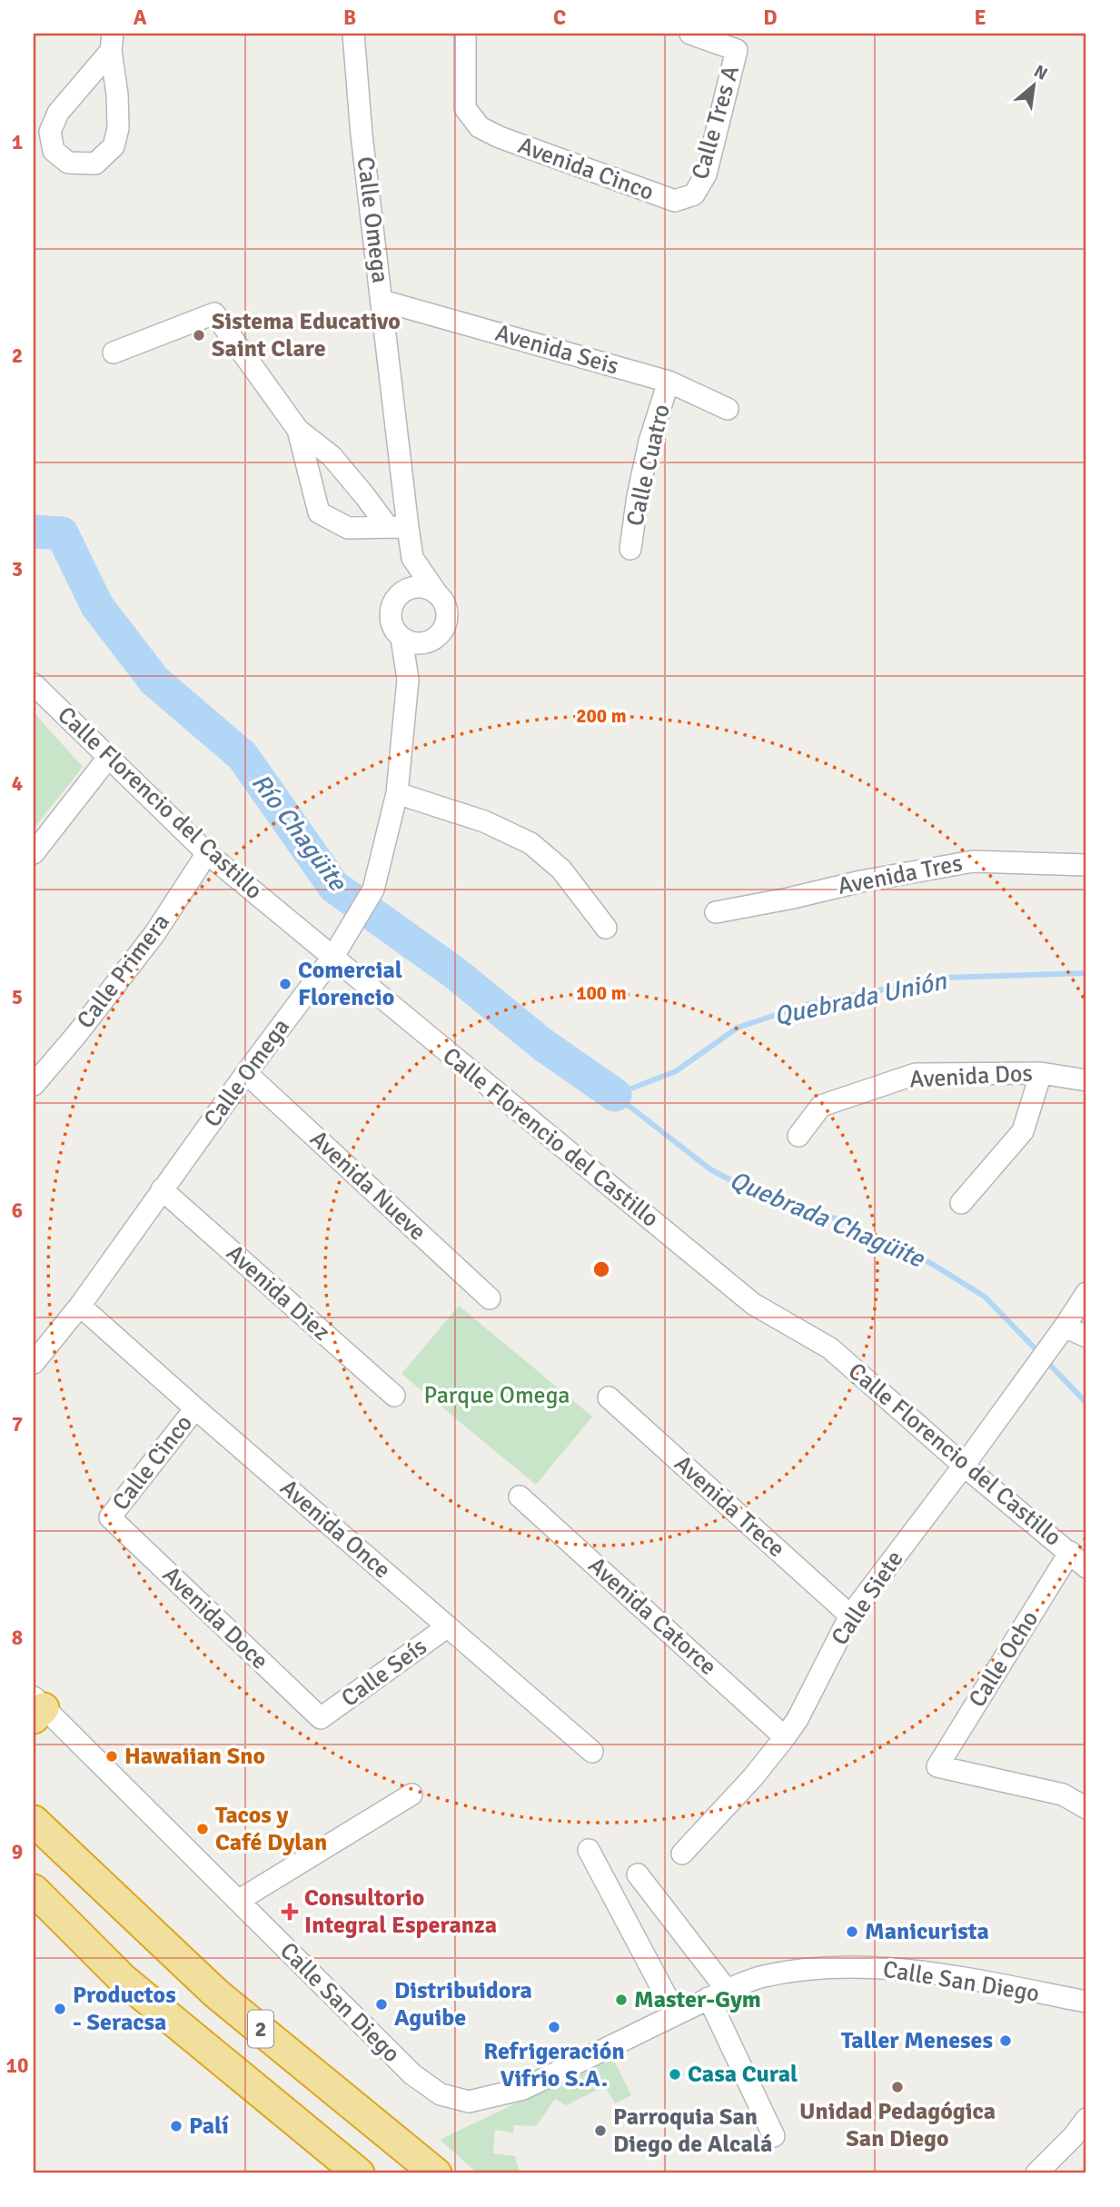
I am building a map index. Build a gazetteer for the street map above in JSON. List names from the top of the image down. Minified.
{"streets":{"highway":["2"],"street":["Calle Tres A","Avenida Cinco","Calle Omega","Avenida Seis","Calle Cuatro","Calle Florencio del Castillo","Avenida Tres","Calle Primera","Avenida Dos","Avenida Nueve","Avenida Diez","Calle Cinco","Avenida Trece","Avenida Once","Calle Siete","Avenida Catorce","Avenida Doce","Calle Ocho","Calle Seís","Calle San Diego"]},"crossings":[["Calle Tres A","Avenida Cinco"],["Calle Omega","Avenida Seis"],["Calle Omega","Calle Florencio del Castillo"],["Calle Omega","Avenida Nueve"],["Calle Omega","Avenida Diez"],["Calle Omega","Avenida Once"],["Avenida Seis","Calle Cuatro"],["Calle Florencio del Castillo","Calle Primera"],["Calle Florencio del Castillo","Calle Siete"],["Calle Florencio del Castillo","Calle Ocho"],["Calle Cinco","Avenida Once"],["Calle Cinco","Avenida Doce"],["Avenida Trece","Calle Siete"],["Avenida Once","Calle Seís"],["Calle Siete","Avenida Catorce"],["Avenida Doce","Calle Seís"]],"water":["Río Chagüite","Quebrada Unión","Quebrada Chagüite"],"parks":["Parque Omega"],"places":{"other":["Sistema Educativo Saint Clare","Comercial Florencio","Hawaiian Sno","Tacos y Café Dylan","Manicurista","Master-Gym","Distribuidora Aguibe","Productos - Seracsa","Refrigeración Vifrio S.A.","Taller Meneses","Casa Cural","Unidad Pedagógica San Diego","Palí","Parroquia San Diego de Alcalá"],"health":["Consultorio Integral Esperanza"]},"north":"top right","grid":{"columns":["A","B","C","D","E"],"rows":["1","2","3","4","5","6","7","8","9","10"]},"rings":["200 m","100 m"]}
